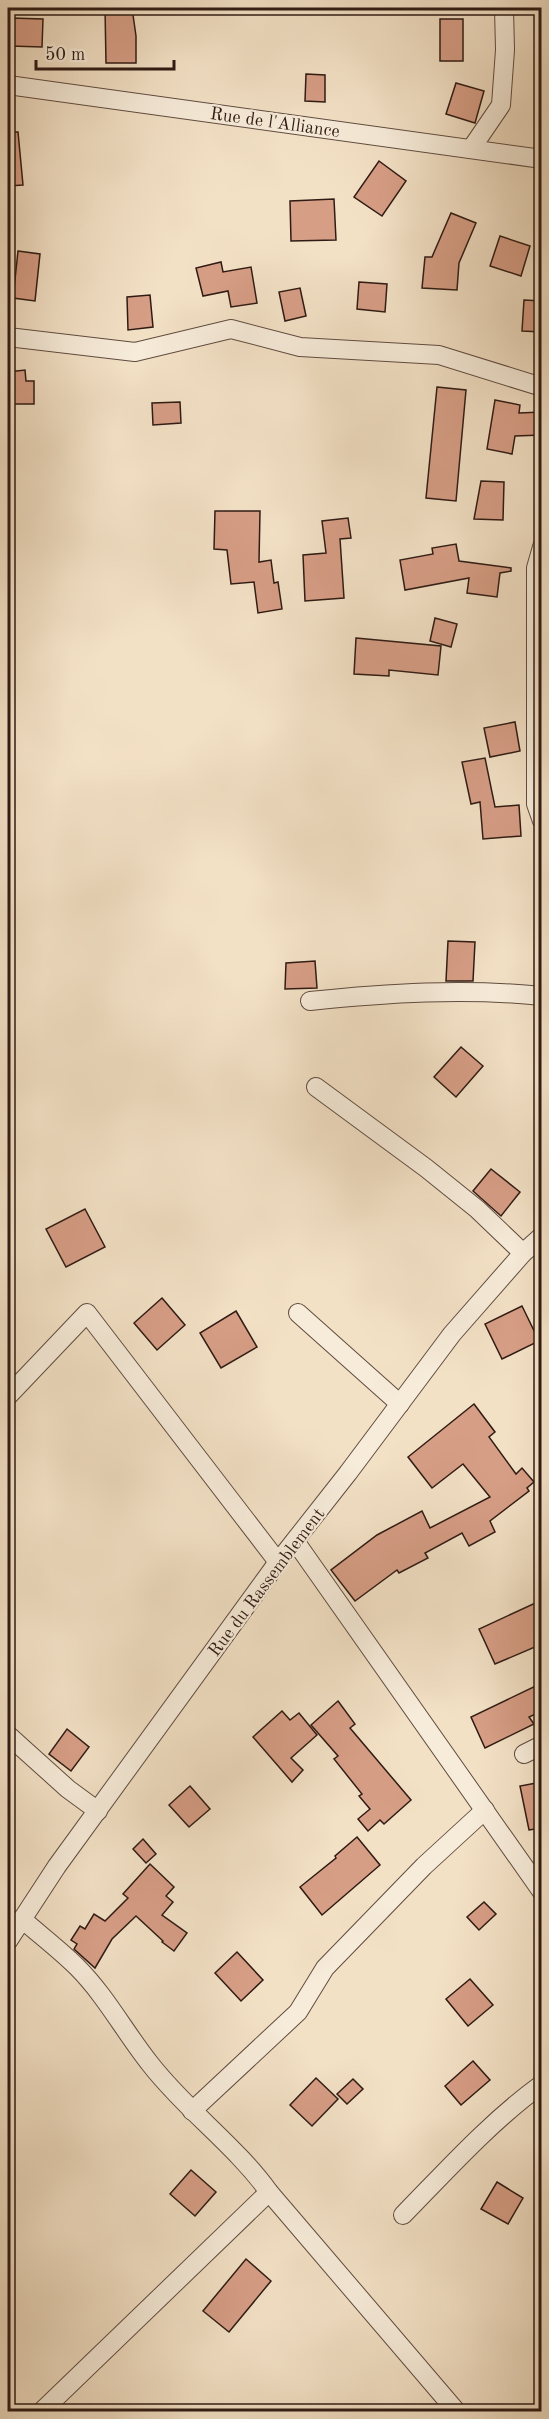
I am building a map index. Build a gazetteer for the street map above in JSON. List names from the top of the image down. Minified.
{"streets":{"street":["Rue de l'Alliance","Rue du Rassemblement"]},"scale_bar":"50 m"}
